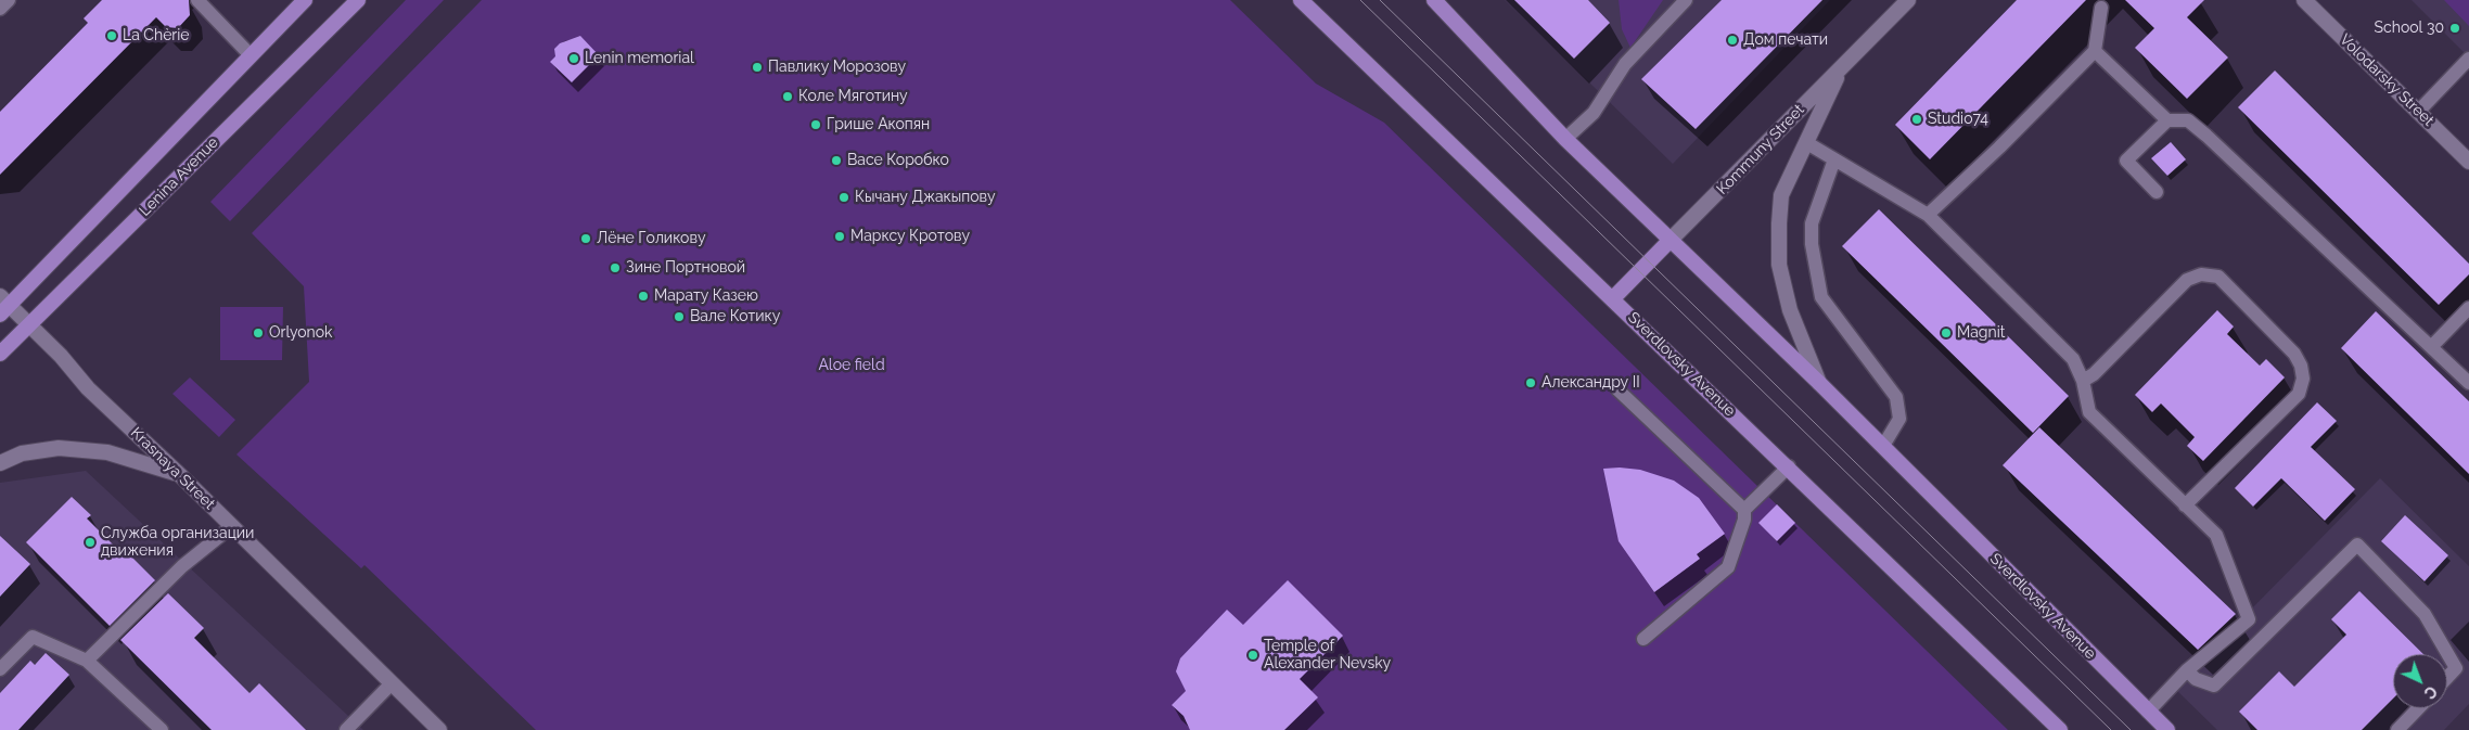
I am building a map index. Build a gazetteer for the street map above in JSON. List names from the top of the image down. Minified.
{"streets":{"main road":["Kommuny Street","Lenina Avenue","Sverdlovsky Avenue"],"street":["Volodarsky Street","Krasnaya Street"]},"crossings":[["Kommuny Street","Sverdlovsky Avenue"],["Lenina Avenue","Krasnaya Street"]],"parks":["Aloe field"],"places":["School 30","La Chèrie","Дом печати","Lenin memorial","Павлику Морозову","Коле Мяготину","Studio74","Грише Акопян","Васе Коробко","Кычану Джакыпову","Марксу Кротову","Лёне Голикову","Зине Портновой","Марату Казею","Вале Котику","Orlyonok","Magnit","Александру II","Служба организации движения","Temple of Alexander Nevsky"],"north":"bottom right"}
